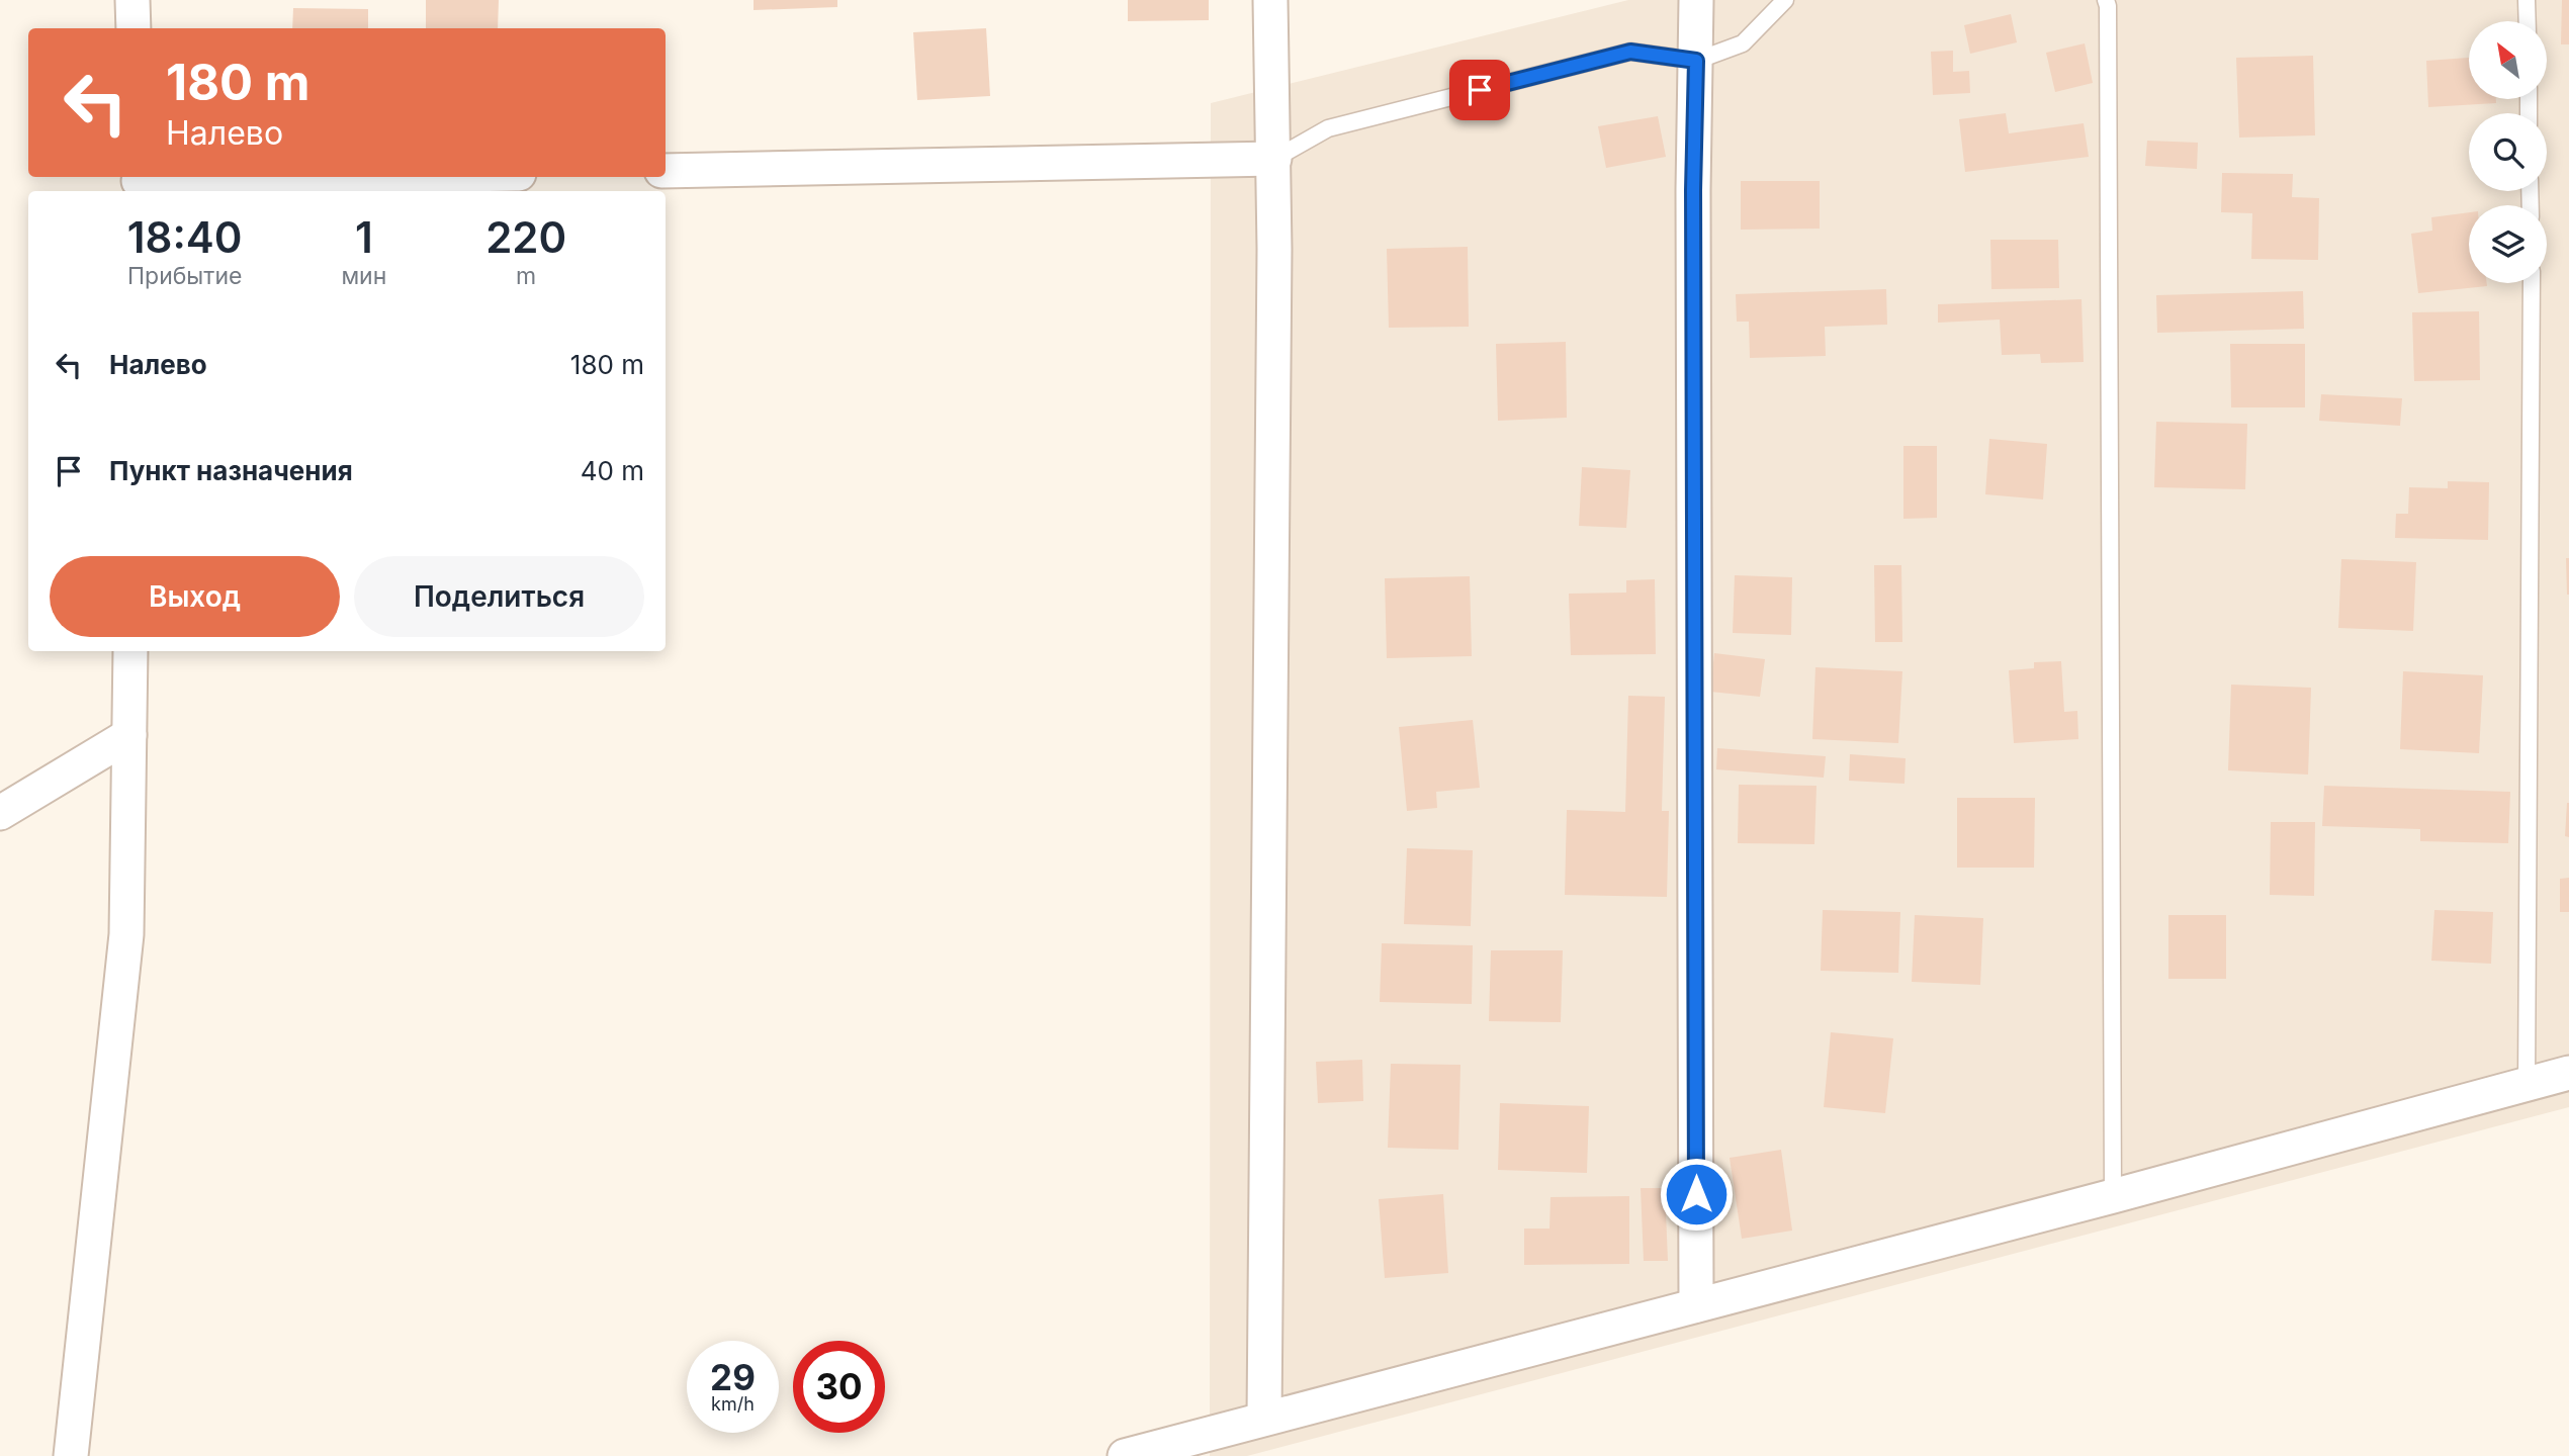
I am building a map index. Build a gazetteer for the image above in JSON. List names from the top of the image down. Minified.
{"north":"top left","page":{"turn":["180 m","Налево"],"eta":["18:40","Прибытие","1","мин","220","m"],"list":[{"name":"Налево","value":"180 m"},{"name":"Пункт назначения","value":"40 m"}],"buttons":["Выход","Поделиться"],"speed":"29 km/h","limit":"30"}}
